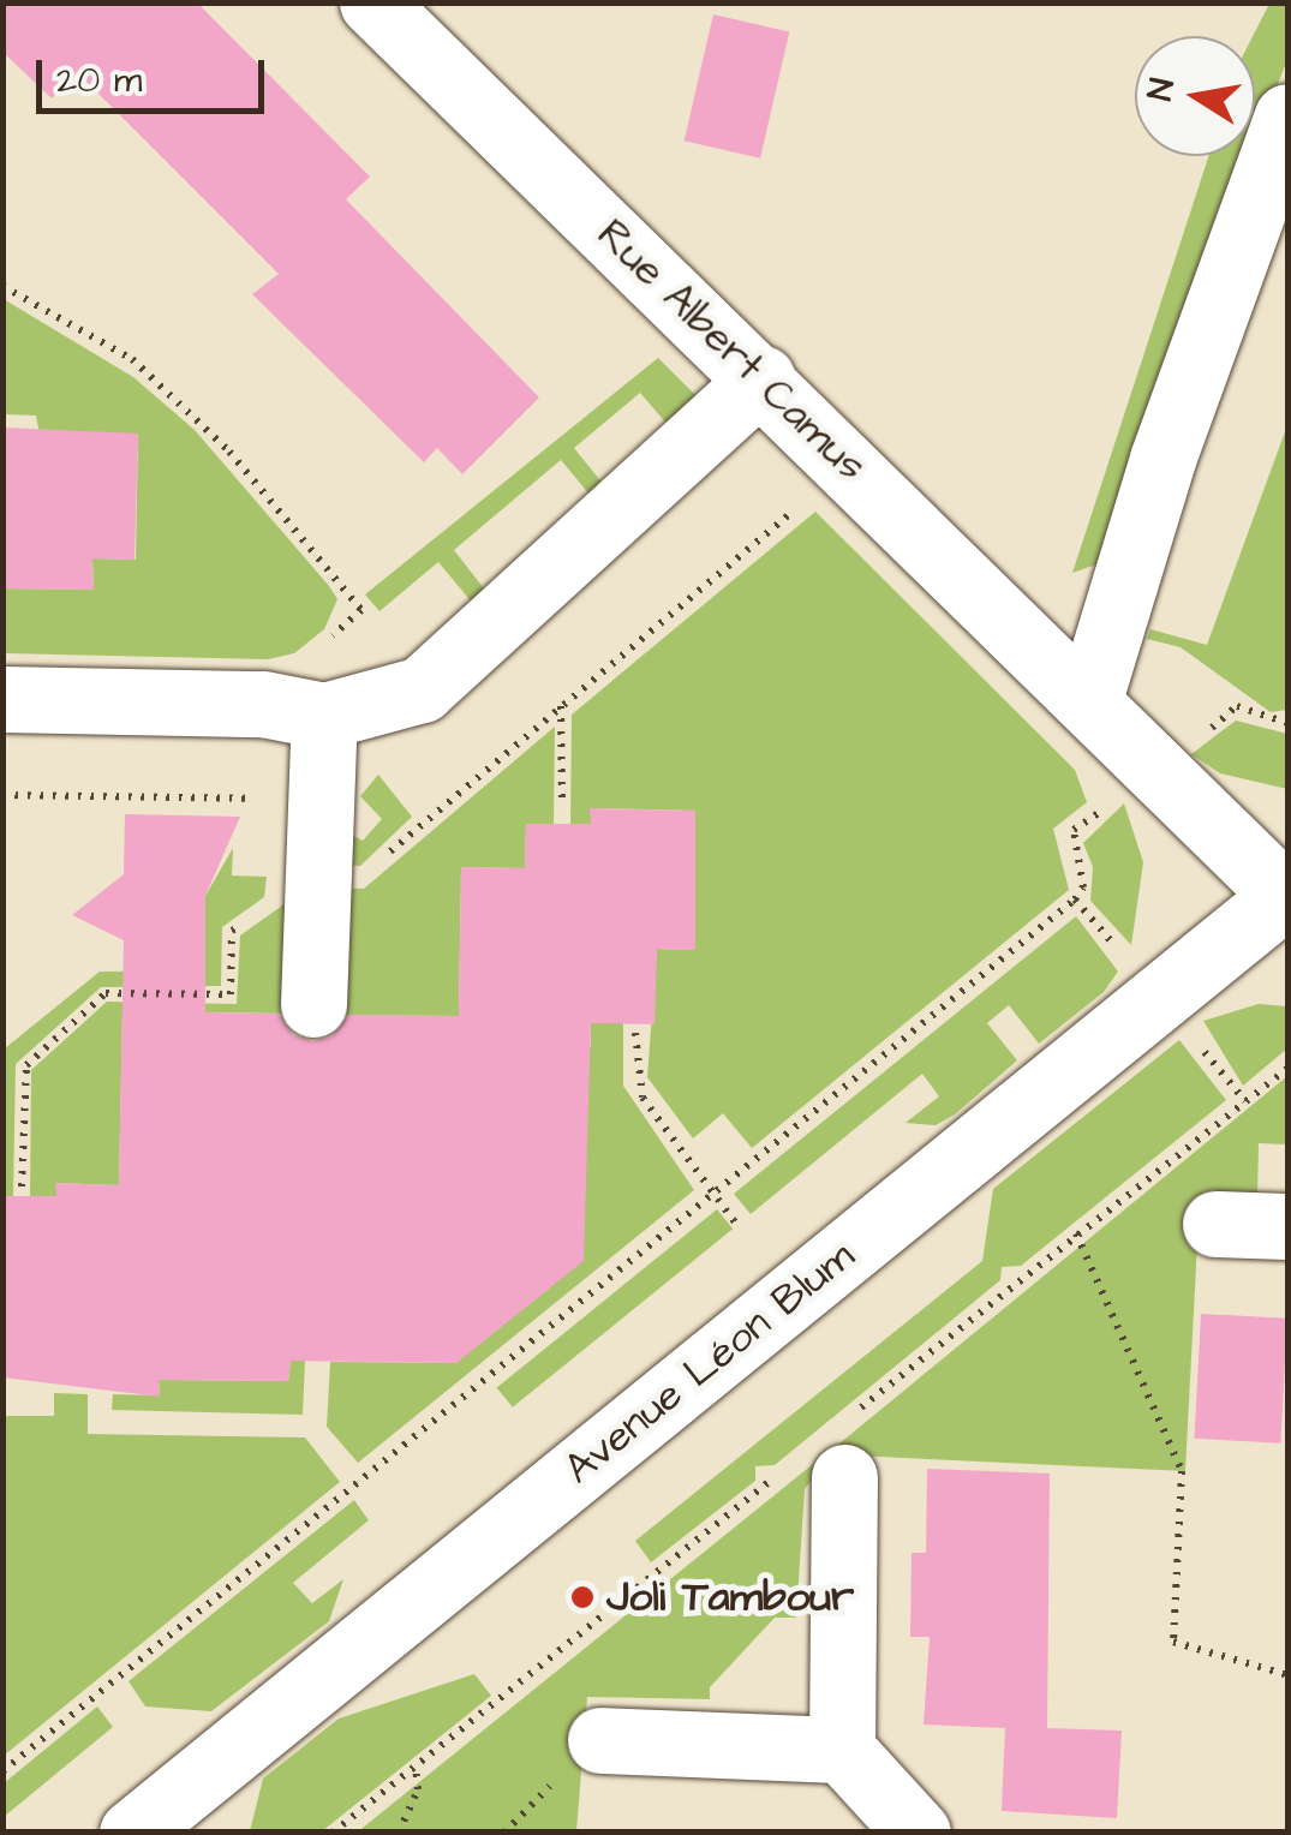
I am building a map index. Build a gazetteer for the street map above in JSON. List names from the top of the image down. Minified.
{"streets":{"street":["Rue Albert Camus","Avenue Léon Blum"]},"crossings":[["Rue Albert Camus","Avenue Léon Blum"]],"places":["Joli Tambour"],"scale_bar":"20 m","north":"left"}
